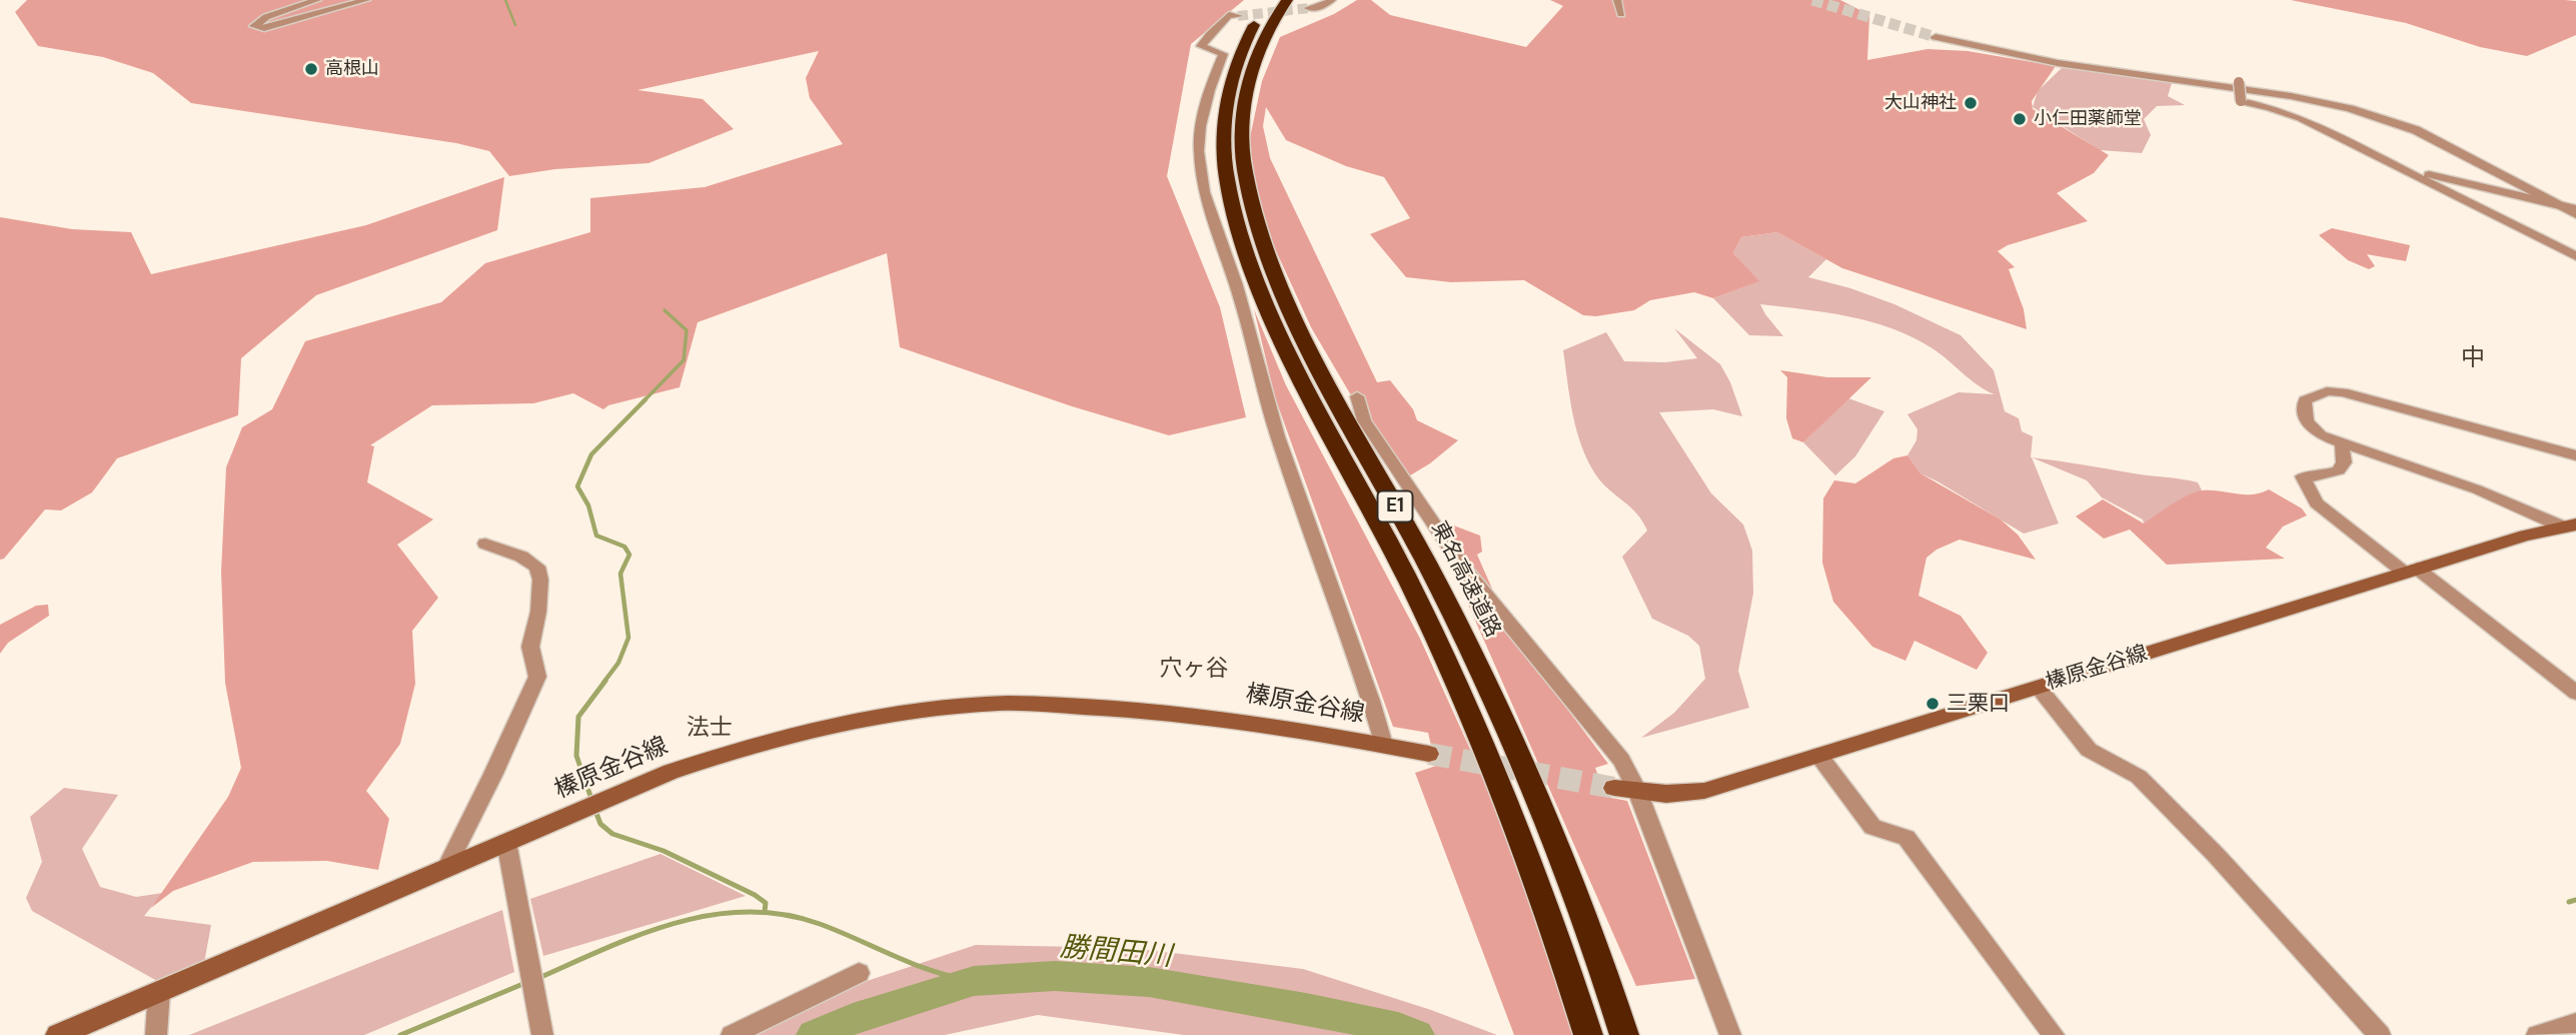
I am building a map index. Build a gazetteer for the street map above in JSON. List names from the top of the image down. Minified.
{"streets":{"highway":["E1","東名高速道路"],"main road":["榛原金谷線"]},"districts":["中","穴ヶ谷","法士"],"water":["勝間田川"],"places":["高根山","大山神社","小仁田薬師堂","三栗口"]}
